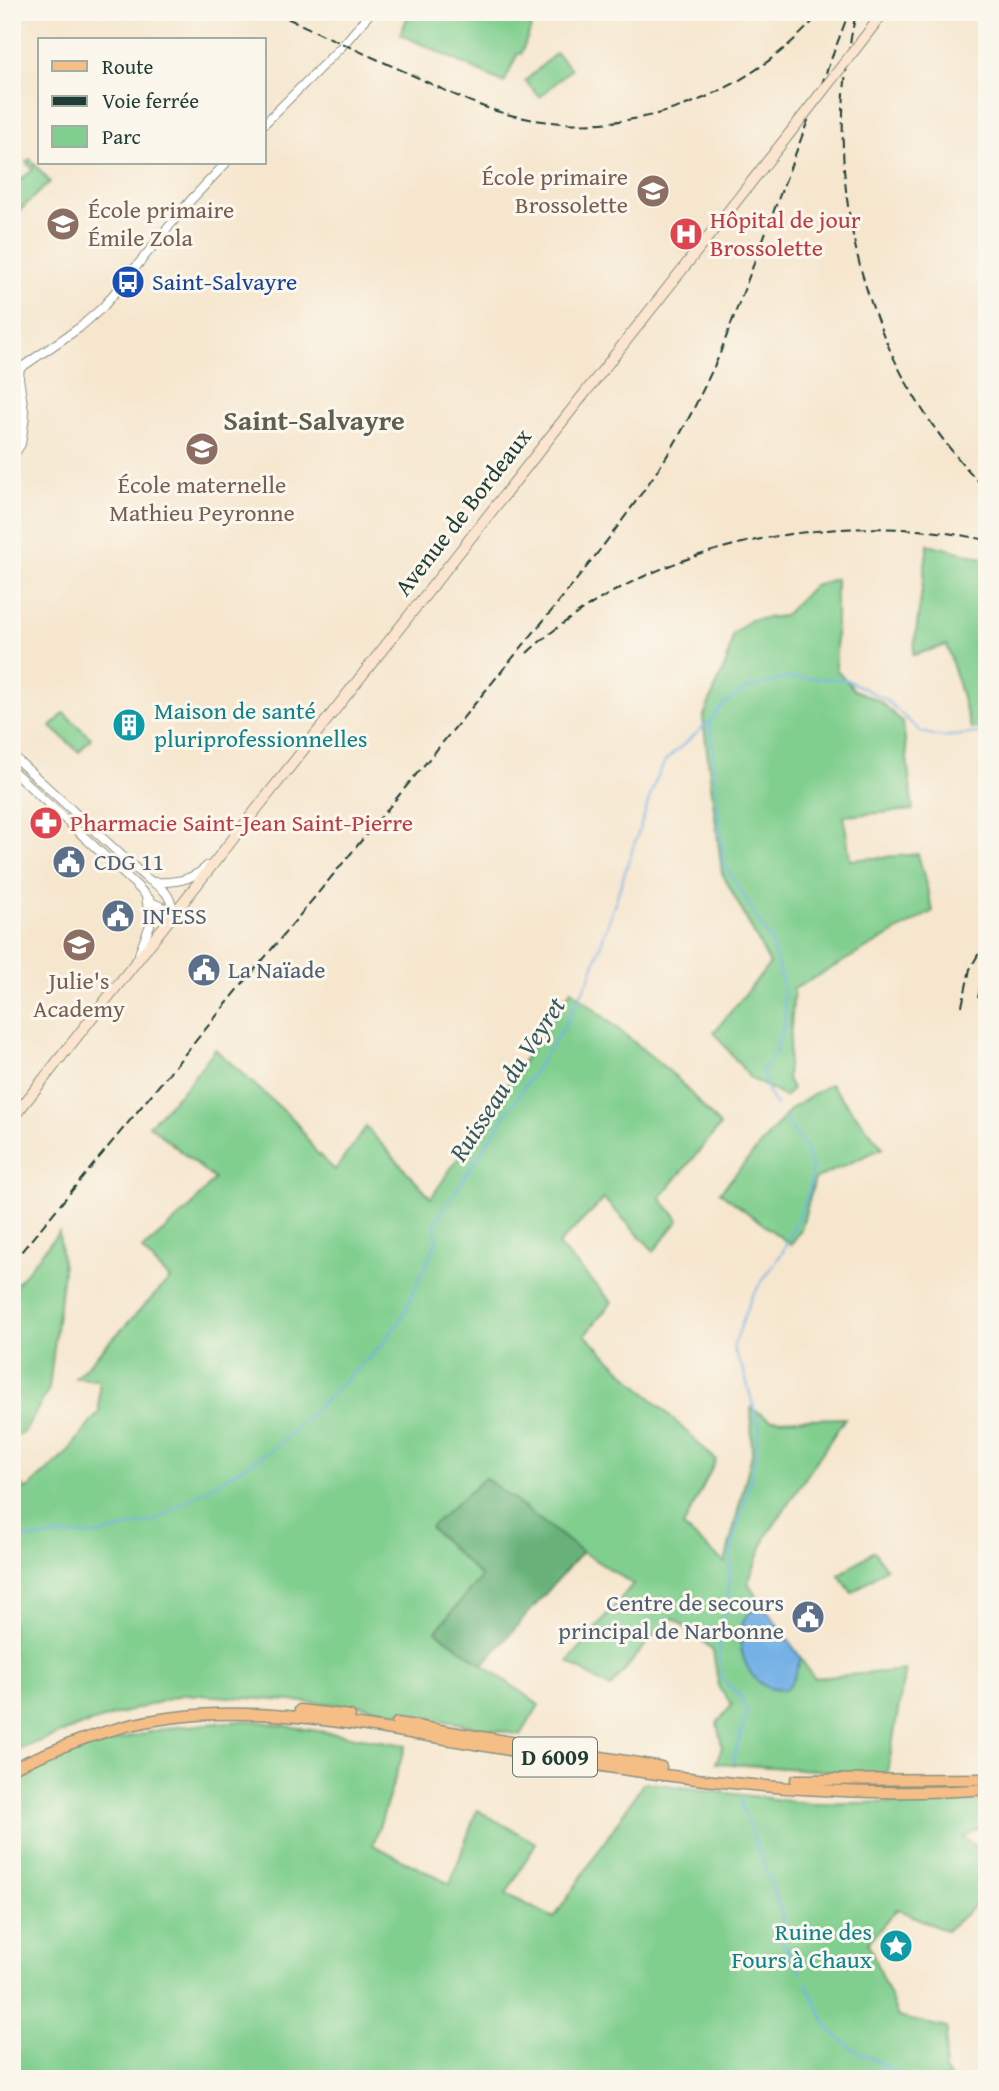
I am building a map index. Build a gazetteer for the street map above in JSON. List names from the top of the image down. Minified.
{"streets":{"main road":["Avenue de Bordeaux","D 6009"]},"districts":["Saint-Salvayre"],"water":["Ruisseau du Veyret"],"places":{"school or university":["École primaire Brossolette","École primaire Émile Zola","École maternelle Mathieu Peyronne","Julie's Academy"],"hospital":["Hôpital de jour Brossolette"],"bus stop":["Saint-Salvayre"],"building":["Maison de santé pluriprofessionnelles"],"pharmacy":["Pharmacie Saint-Jean Saint-Pierre"],"public building":["CDG 11","IN'ESS","La Naïade","Centre de secours principal de Narbonne"],"place":["Ruine des Fours à Chaux"]},"legend":["Route","Voie ferrée","Parc"]}
